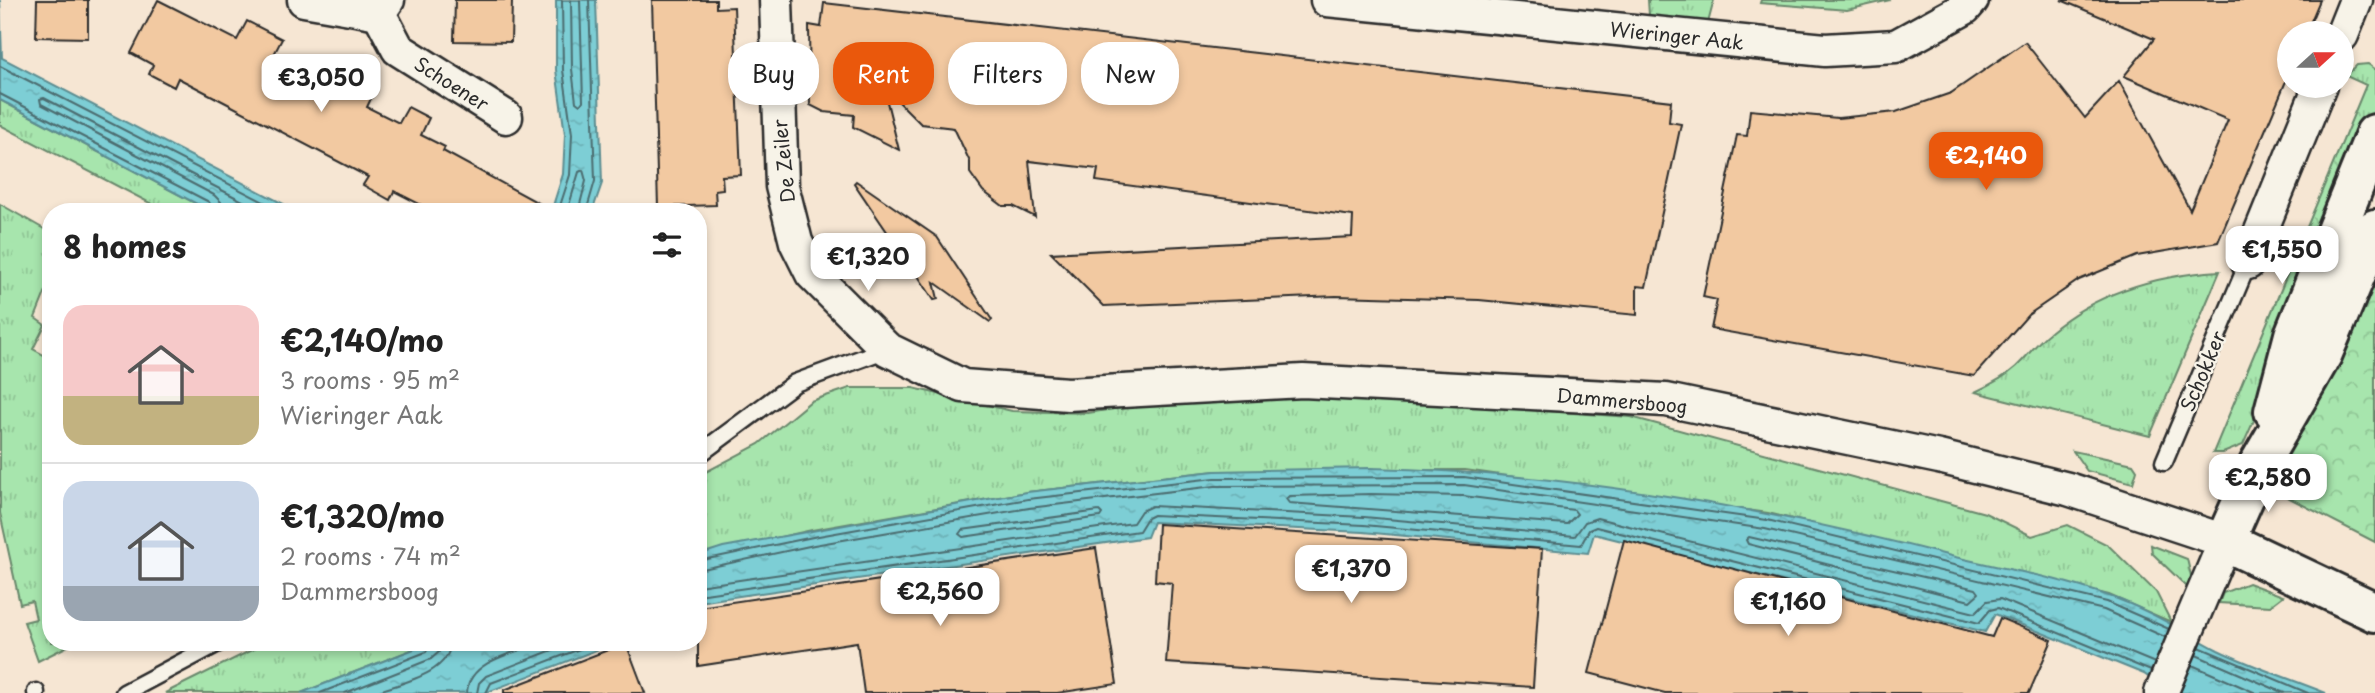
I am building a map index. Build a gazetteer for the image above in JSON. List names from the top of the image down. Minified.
{"streets":{"street":["Wieringer Aak","Schoener","De Zeiler","Schokker","Dammersboog"]},"crossings":[["De Zeiler","Dammersboog"]],"north":"right","page":{"chip":["Buy","Rent","Filters","New"],"price":["€3,050","€2,140","€1,550","€1,320","€2,580","€1,370","€2,560","€1,160"],"heading":"8 homes","list":[{"name":"€2,140/mo","note":"3 rooms · 95 m² · Wieringer Aak"},{"name":"€1,320/mo","note":"2 rooms · 74 m² · Dammersboog"}]}}
